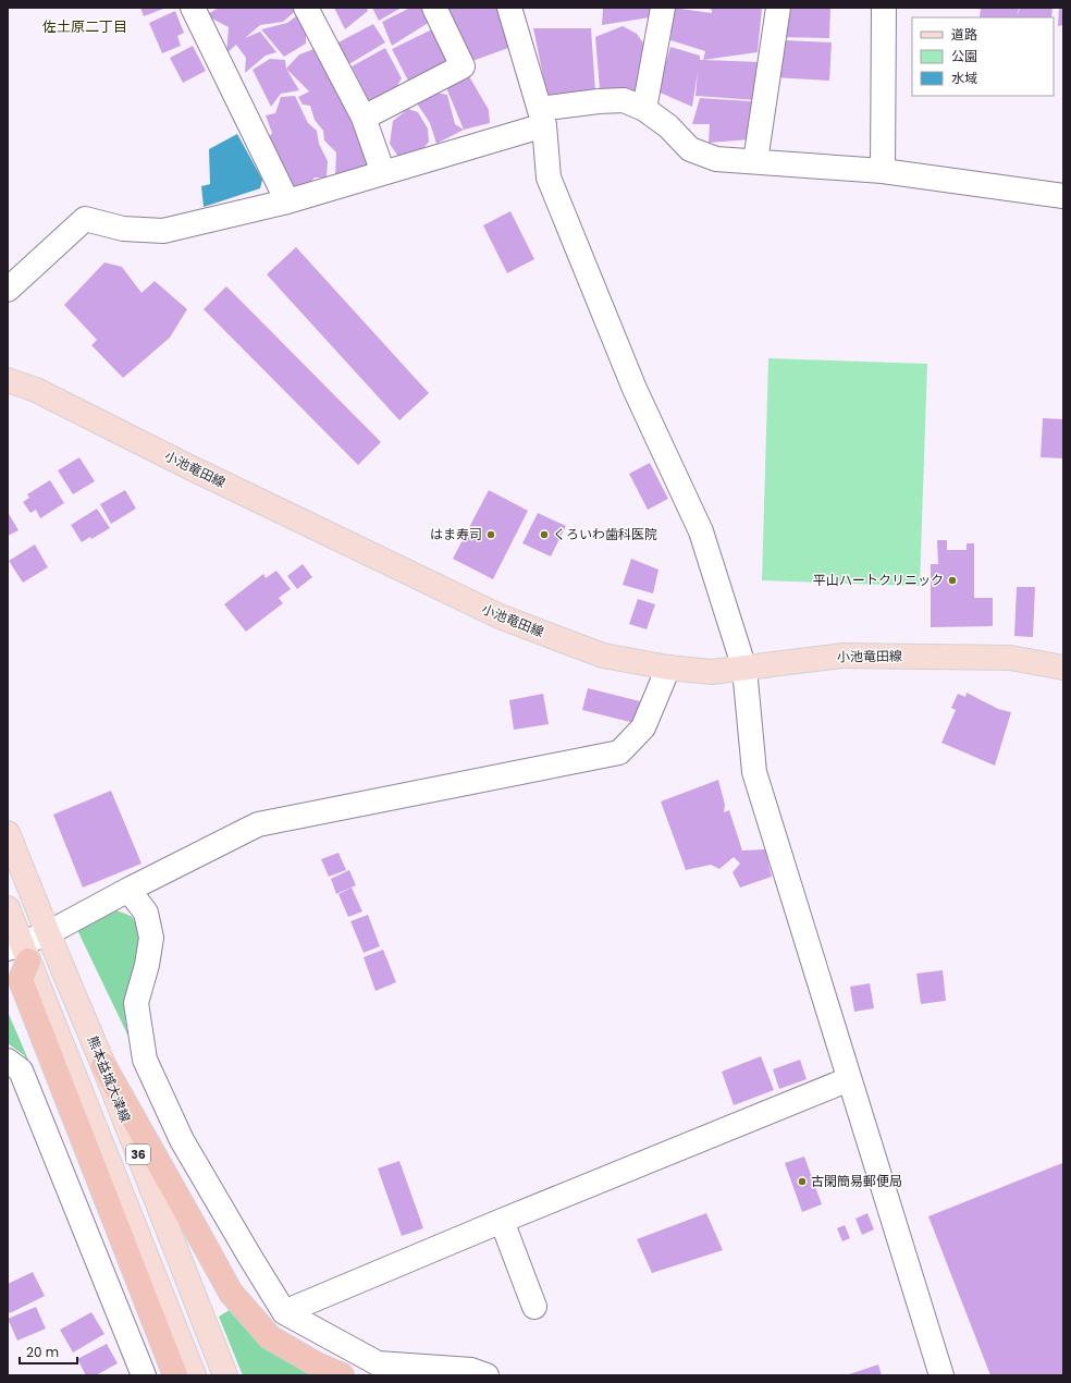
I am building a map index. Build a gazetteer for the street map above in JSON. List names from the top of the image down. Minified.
{"streets":{"main road":["小池竜田線","熊本益城大津線","36"]},"districts":["佐土原二丁目"],"places":["はま寿司","くろいわ歯科医院","平山ハートクリニック","古閑簡易郵便局"],"legend":["道路","公園","水域"],"scale_bar":"20 m"}
